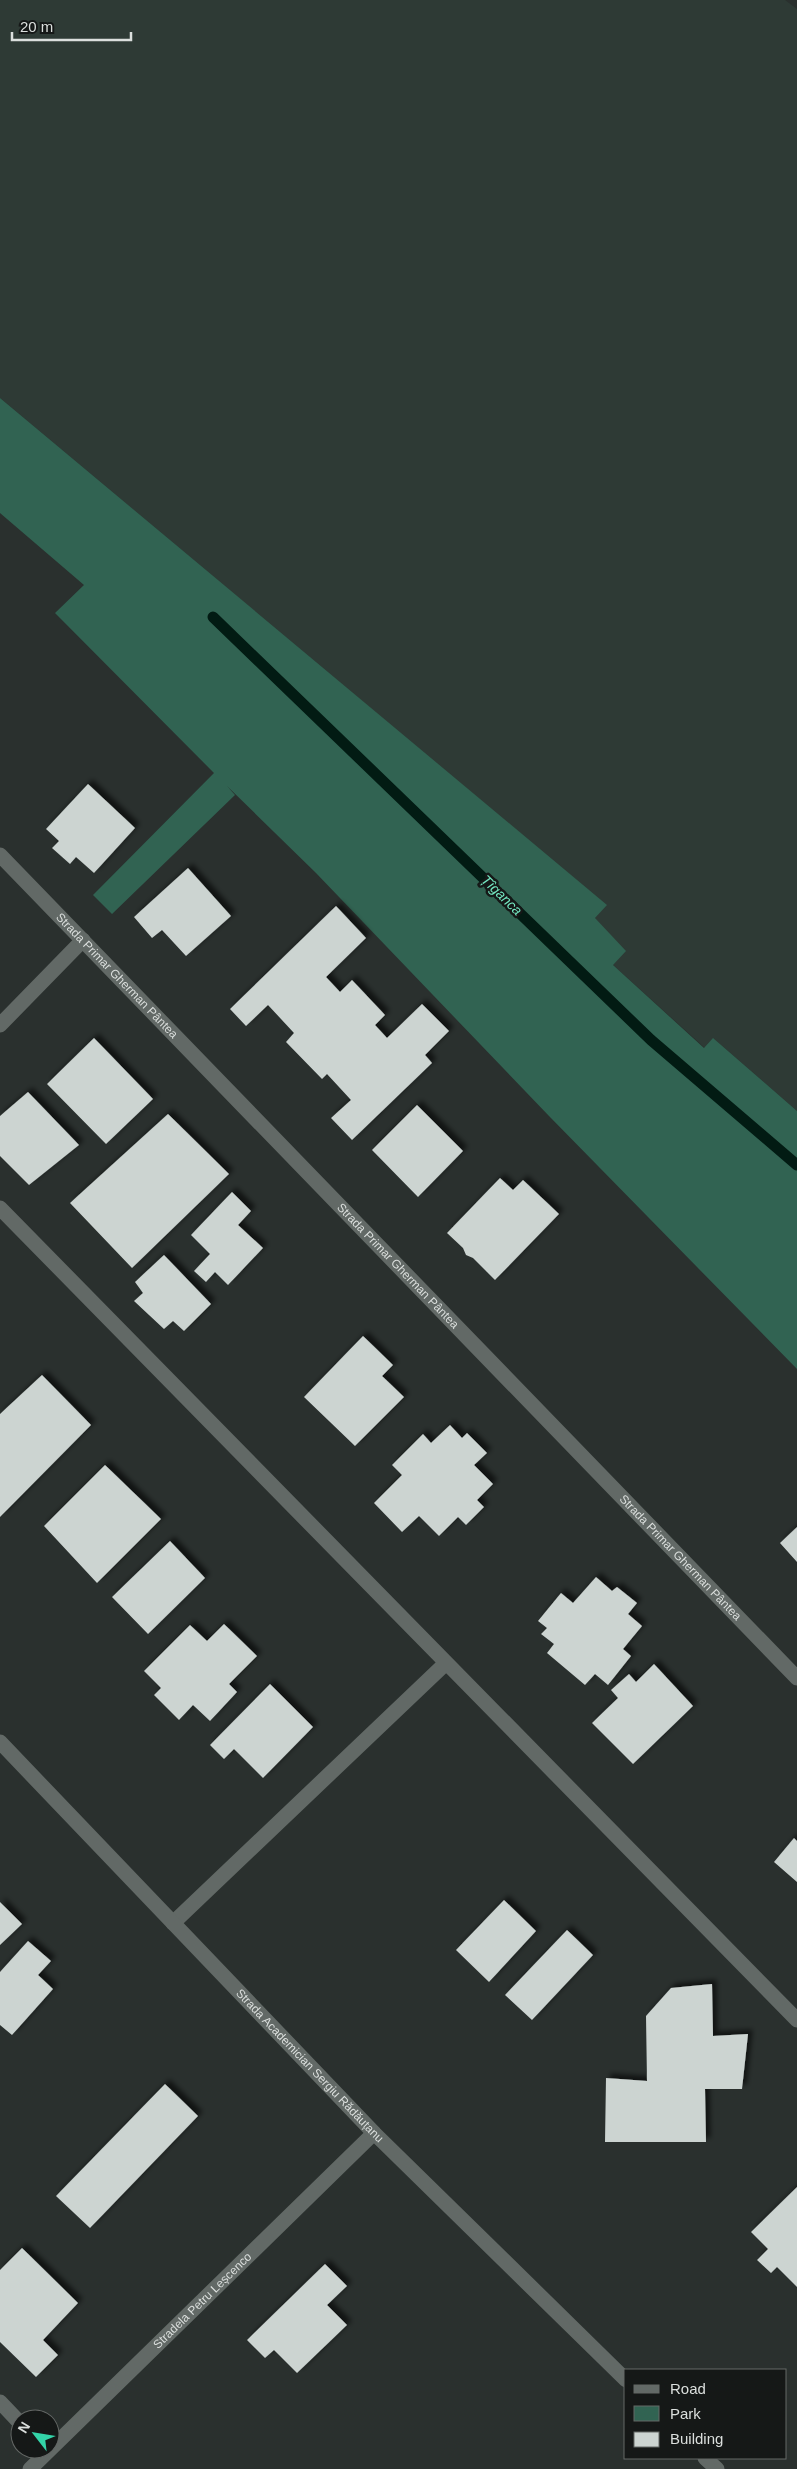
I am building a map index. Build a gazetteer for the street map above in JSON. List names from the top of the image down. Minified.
{"streets":{"street":["Strada Primar Gherman Pântea","Strada Academician Sergiu Rădăuțanu","Stradela Petru Leșcenco"]},"crossings":[["Strada Academician Sergiu Rădăuțanu","Stradela Petru Leșcenco"]],"water":["Țîganca"],"legend":["Road","Park","Building"],"scale_bar":"20 m","north":"top left"}
